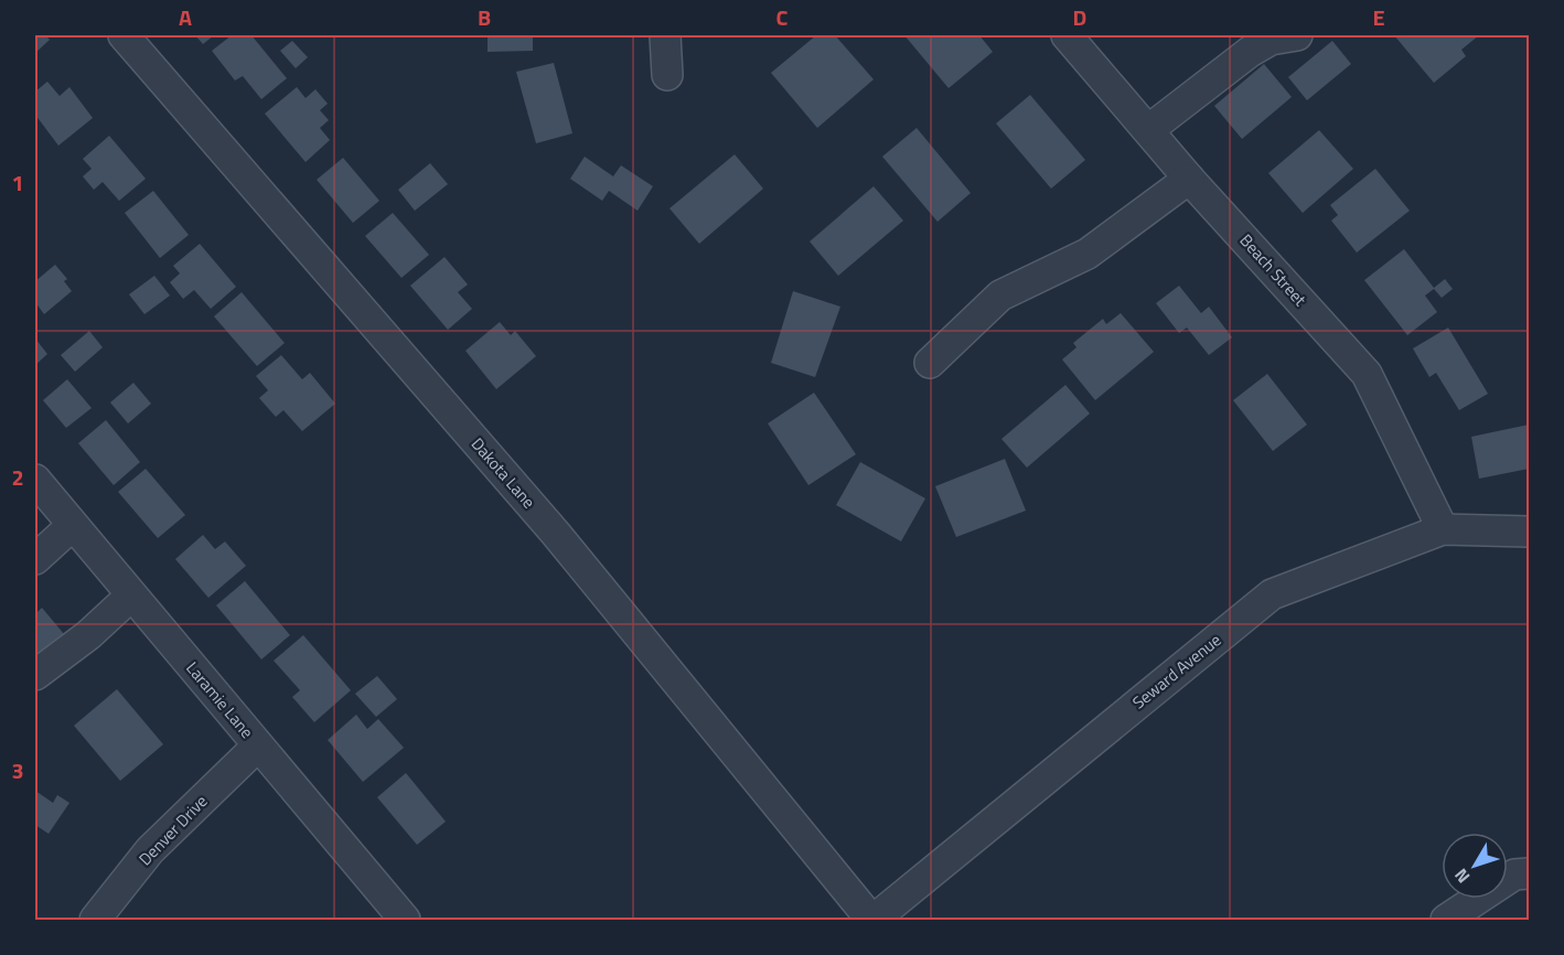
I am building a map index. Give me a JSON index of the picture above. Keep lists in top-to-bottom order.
{
  "streets": {
    "street": [
      "Beach Street",
      "Dakota Lane",
      "Seward Avenue",
      "Laramie Lane",
      "Denver Drive"
    ]
  },
  "crossings": [
    ["Beach Street", "Seward Avenue"],
    ["Dakota Lane", "Seward Avenue"],
    ["Laramie Lane", "Denver Drive"]
  ],
  "north": "bottom left",
  "grid": {
    "columns": [
      "A",
      "B",
      "C",
      "D",
      "E"
    ],
    "rows": ["1", "2", "3"]
  }
}
